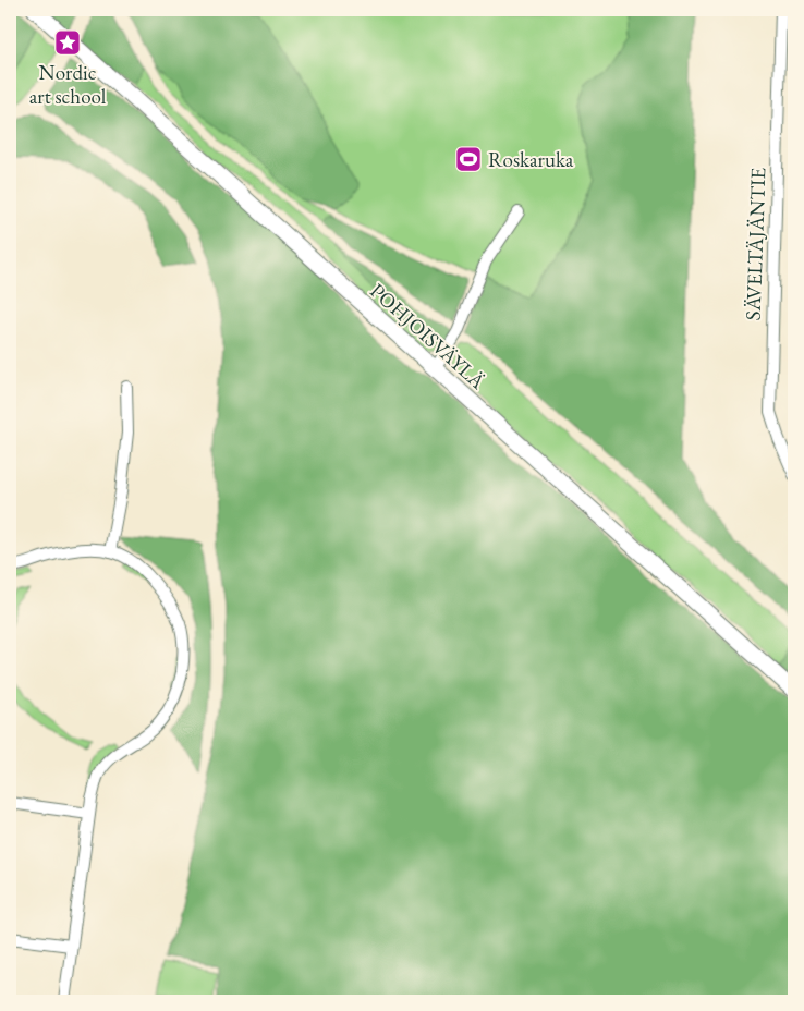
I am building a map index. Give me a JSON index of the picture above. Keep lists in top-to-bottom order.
{
  "streets": {
    "main road": ["POHJOISVÄYLÄ"],
    "street": ["SÄVELTÄJÄNTIE"]
  },
  "places": {
    "place": ["Nordic art school"],
    "sports": ["Roskaruka"]
  }
}
